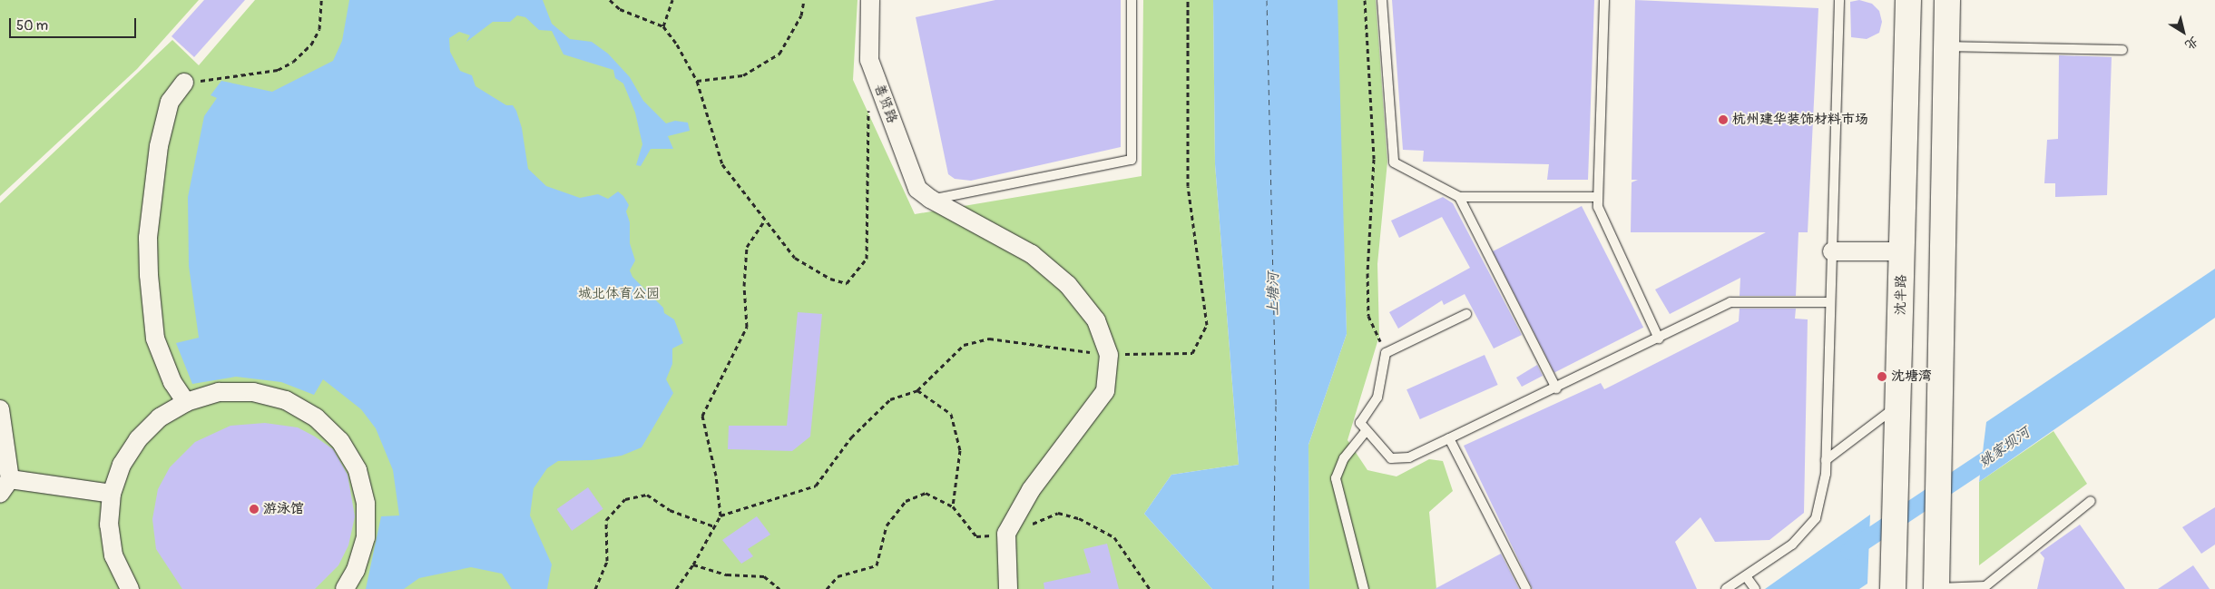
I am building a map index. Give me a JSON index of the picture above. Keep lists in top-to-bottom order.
{
  "streets": {
    "main road": ["沈半路"],
    "street": ["善贤路"]
  },
  "water": ["上塘河", "姚家坝河"],
  "parks": ["城北体育公园"],
  "places": ["杭州建华装饰材料市场", "沈塘湾", "游泳馆"],
  "scale_bar": "50 m",
  "north": "bottom right"
}
